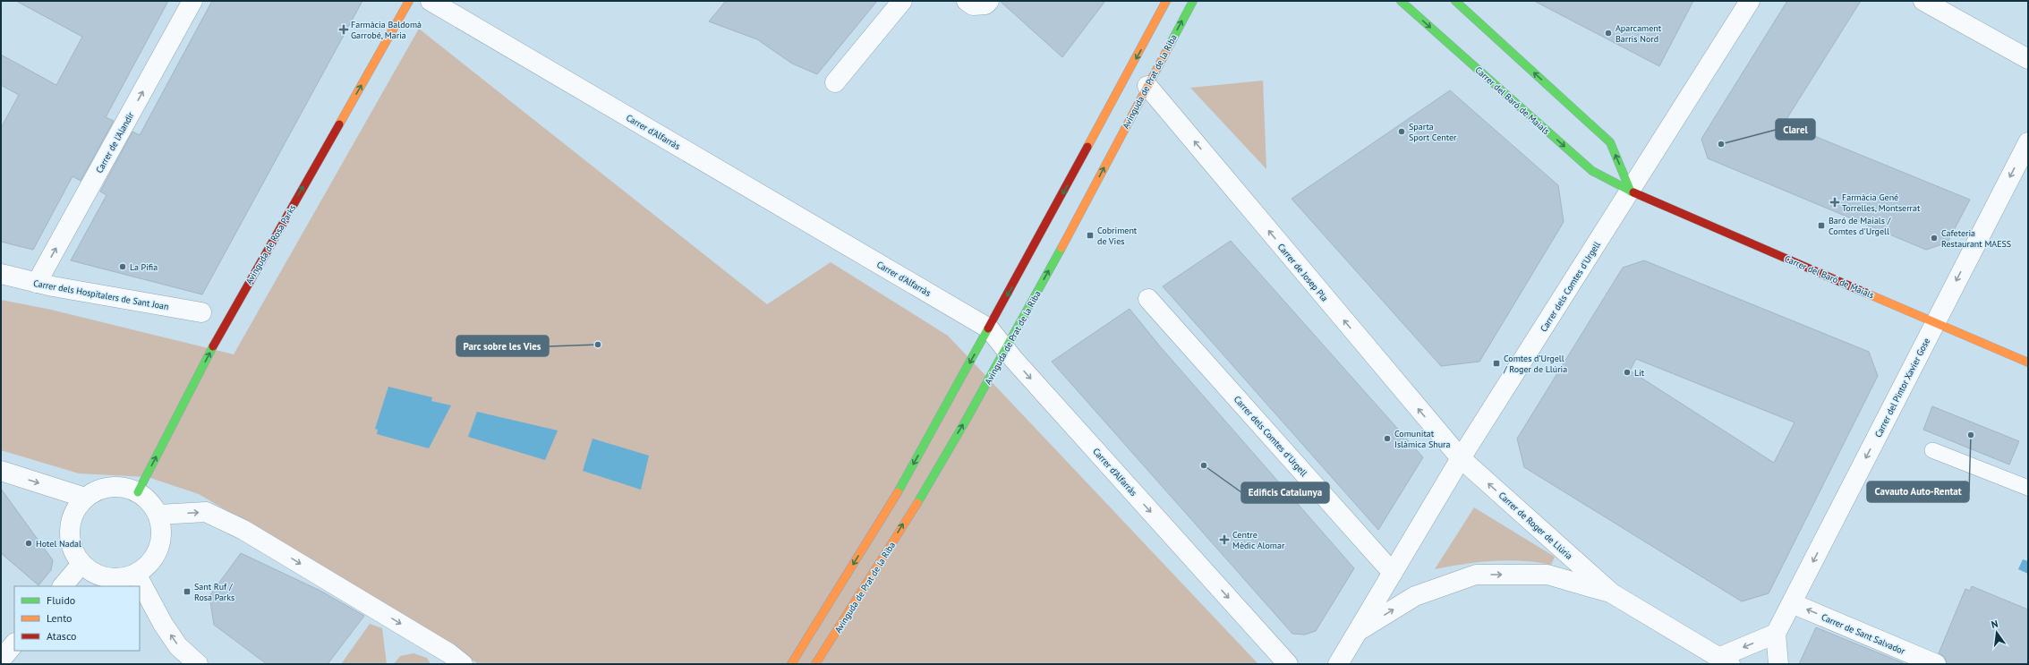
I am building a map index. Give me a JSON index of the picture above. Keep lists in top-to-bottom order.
{
  "streets": {
    "main road": ["Avinguda de Prat de la Riba", "Carrer del Baró de Maials", "Avinguda de Rosa Parks"],
    "street": [
      "Carrer d'Alfarràs",
      "Carrer de l'Alandir",
      "Carrer de Josep Pla",
      "Carrer dels Comtes d'Urgell",
      "Carrer dels Hospitalers de Sant Joan",
      "Carrer del Pintor Xavier Gose",
      "Carrer de Roger de Llúria",
      "Carrer de Sant Salvador"
    ]
  },
  "crossings": [
    ["Avinguda de Prat de la Riba", "Carrer d'Alfarràs"],
    ["Avinguda de Prat de la Riba", "Carrer de Josep Pla"],
    ["Carrer del Baró de Maials", "Carrer dels Comtes d'Urgell"],
    ["Carrer del Baró de Maials", "Carrer del Pintor Xavier Gose"],
    ["Carrer de l'Alandir", "Carrer dels Hospitalers de Sant Joan"],
    ["Carrer de Josep Pla", "Carrer dels Comtes d'Urgell"],
    ["Carrer de Josep Pla", "Carrer de Roger de Llúria"],
    ["Carrer dels Comtes d'Urgell", "Carrer de Roger de Llúria"],
    ["Carrer del Pintor Xavier Gose", "Carrer de Sant Salvador"]
  ],
  "one_way": [
    "Carrer d'Alfarràs",
    "Carrer de l'Alandir",
    "Avinguda de Rosa Parks",
    "Carrer de Josep Pla",
    "Carrer del Pintor Xavier Gose",
    "Carrer de Sant Salvador"
  ],
  "places": {
    "health": ["Farmàcia Baldomà Garrobé, Maria", "Farmàcia Gené Torrelles, Montserrat", "Centre Mèdic Alomar"],
    "other": [
      "Aparcament Barris Nord",
      "Sparta Sport Center",
      "Clarel",
      "Cafeteria Restaurant MAESS",
      "La Pifia",
      "Parc sobre les Vies",
      "Lit",
      "Cavauto Auto-Rentat",
      "Comunitat Islàmica Shura",
      "Edificis Catalunya",
      "Hotel Nadal"
    ],
    "transit": [
      "Baró de Maials / Comtes d'Urgell",
      "Cobriment de Vies",
      "Comtes d’Urgell / Roger de Llúria",
      "Sant Ruf / Rosa Parks"
    ]
  },
  "legend": ["Fluido", "Lento", "Atasco"],
  "north": "top"
}
